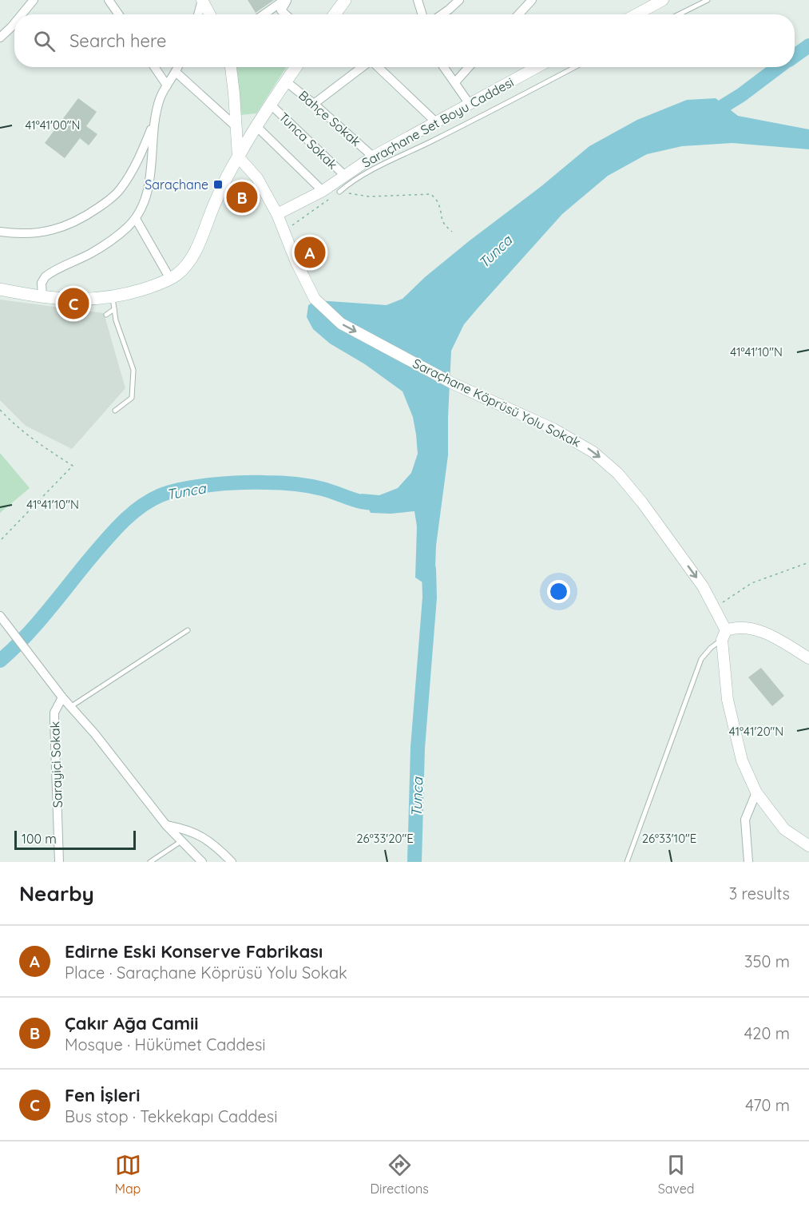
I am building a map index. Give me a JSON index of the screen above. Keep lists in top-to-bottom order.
{
  "streets": {
    "street": [
      "Bahçe Sokak",
      "Saraçhane Set Boyu Caddesi",
      "Tunca Sokak",
      "Saraçhane Köprüsü Yolu Sokak",
      "Sarayiçi Sokak"
    ]
  },
  "crossings": [
    ["Bahçe Sokak", "Saraçhane Set Boyu Caddesi"],
    ["Saraçhane Set Boyu Caddesi", "Tunca Sokak"],
    ["Saraçhane Set Boyu Caddesi", "Saraçhane Köprüsü Yolu Sokak"]
  ],
  "one_way": ["Saraçhane Köprüsü Yolu Sokak"],
  "water": ["Tunca"],
  "places": {
    "transit": ["Saraçhane"]
  },
  "scale_bar": "100 m",
  "page": {
    "search": "Search here",
    "pins": ["B", "A", "C"],
    "scale": "100 m",
    "heading": ["Nearby", "3 results"],
    "list": [
      {
        "mark": "A",
        "name": "Edirne Eski Konserve Fabrikası",
        "note": "Place · Saraçhane Köprüsü Yolu Sokak",
        "value": "350 m"
      },
      {
        "mark": "B",
        "name": "Çakır Ağa Camii",
        "note": "Mosque · Hükümet Caddesi",
        "value": "420 m"
      },
      {
        "mark": "C",
        "name": "Fen İşleri",
        "note": "Bus stop · Tekkekapı Caddesi",
        "value": "470 m"
      }
    ],
    "nav": ["Map", "Directions", "Saved"]
  },
  "coordinates": [
    "41°41'00\"N",
    "41°41'10\"N",
    "41°41'20\"N",
    "26°33'20\"E",
    "26°33'10\"E"
  ]
}
